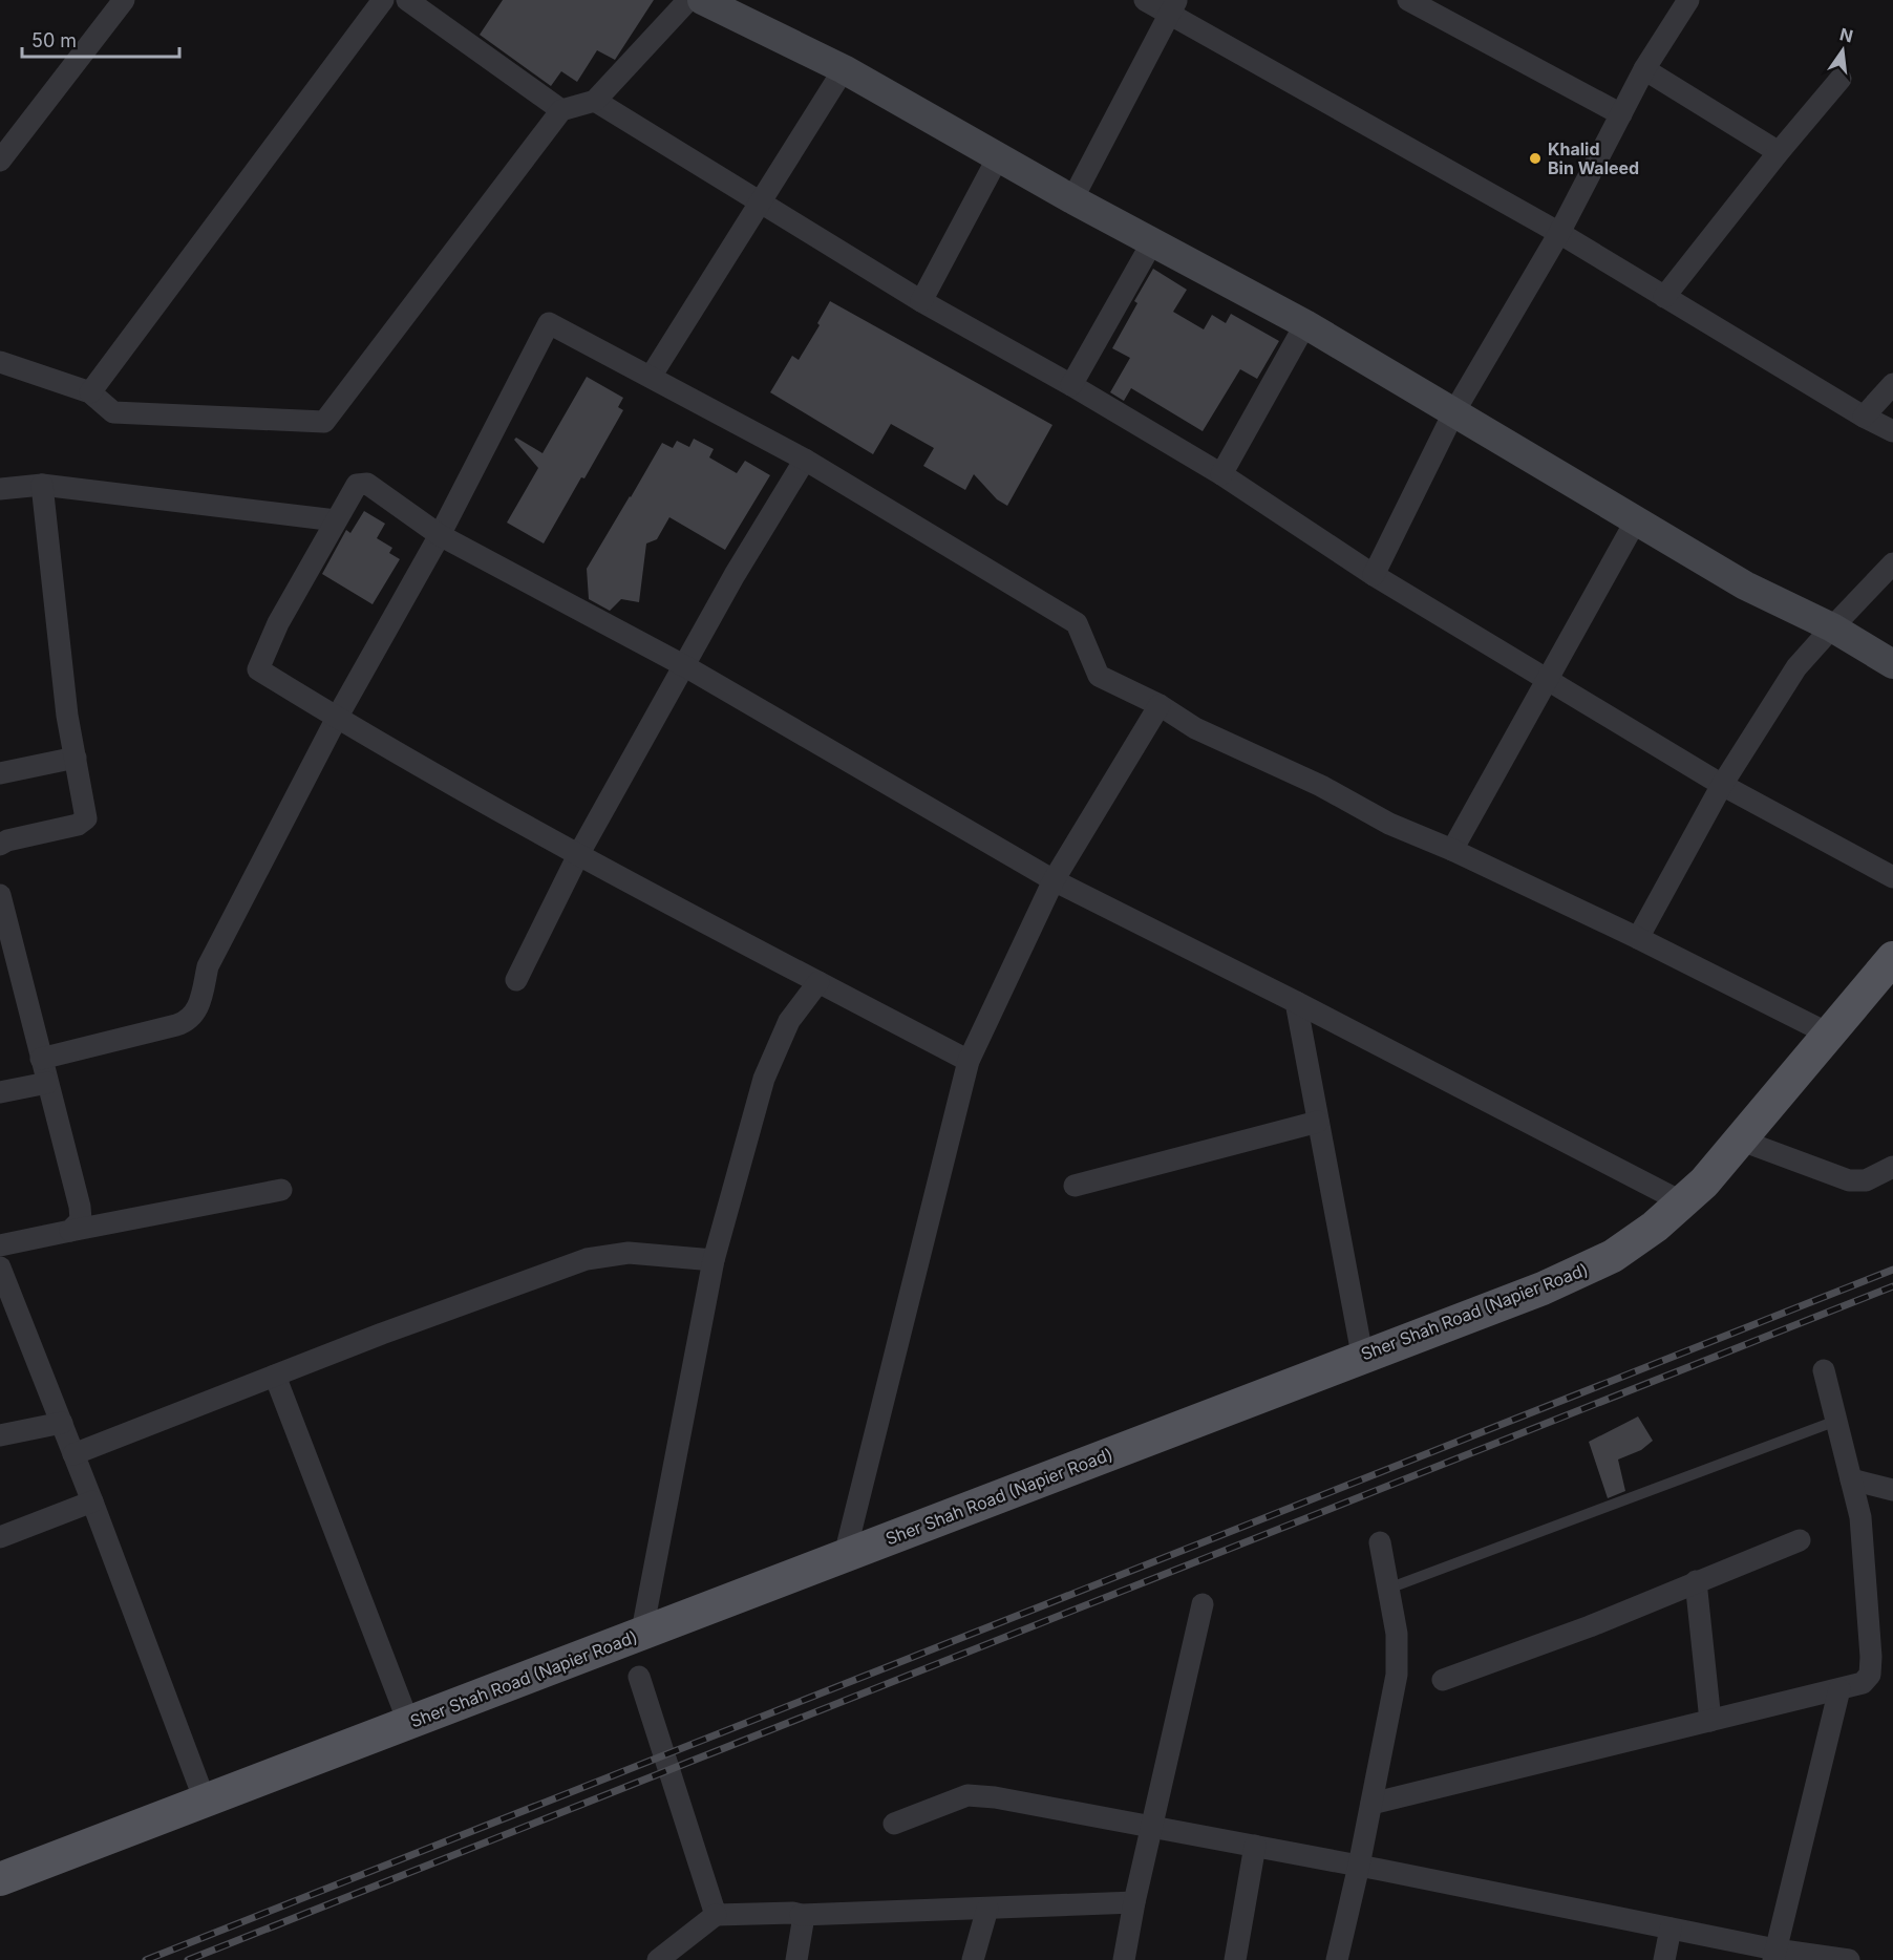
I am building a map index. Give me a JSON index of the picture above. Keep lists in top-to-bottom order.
{
  "streets": {
    "main road": ["Sher Shah Road (Napier Road)"]
  },
  "places": ["Khalid Bin Waleed"],
  "scale_bar": "50 m",
  "north": "top"
}
